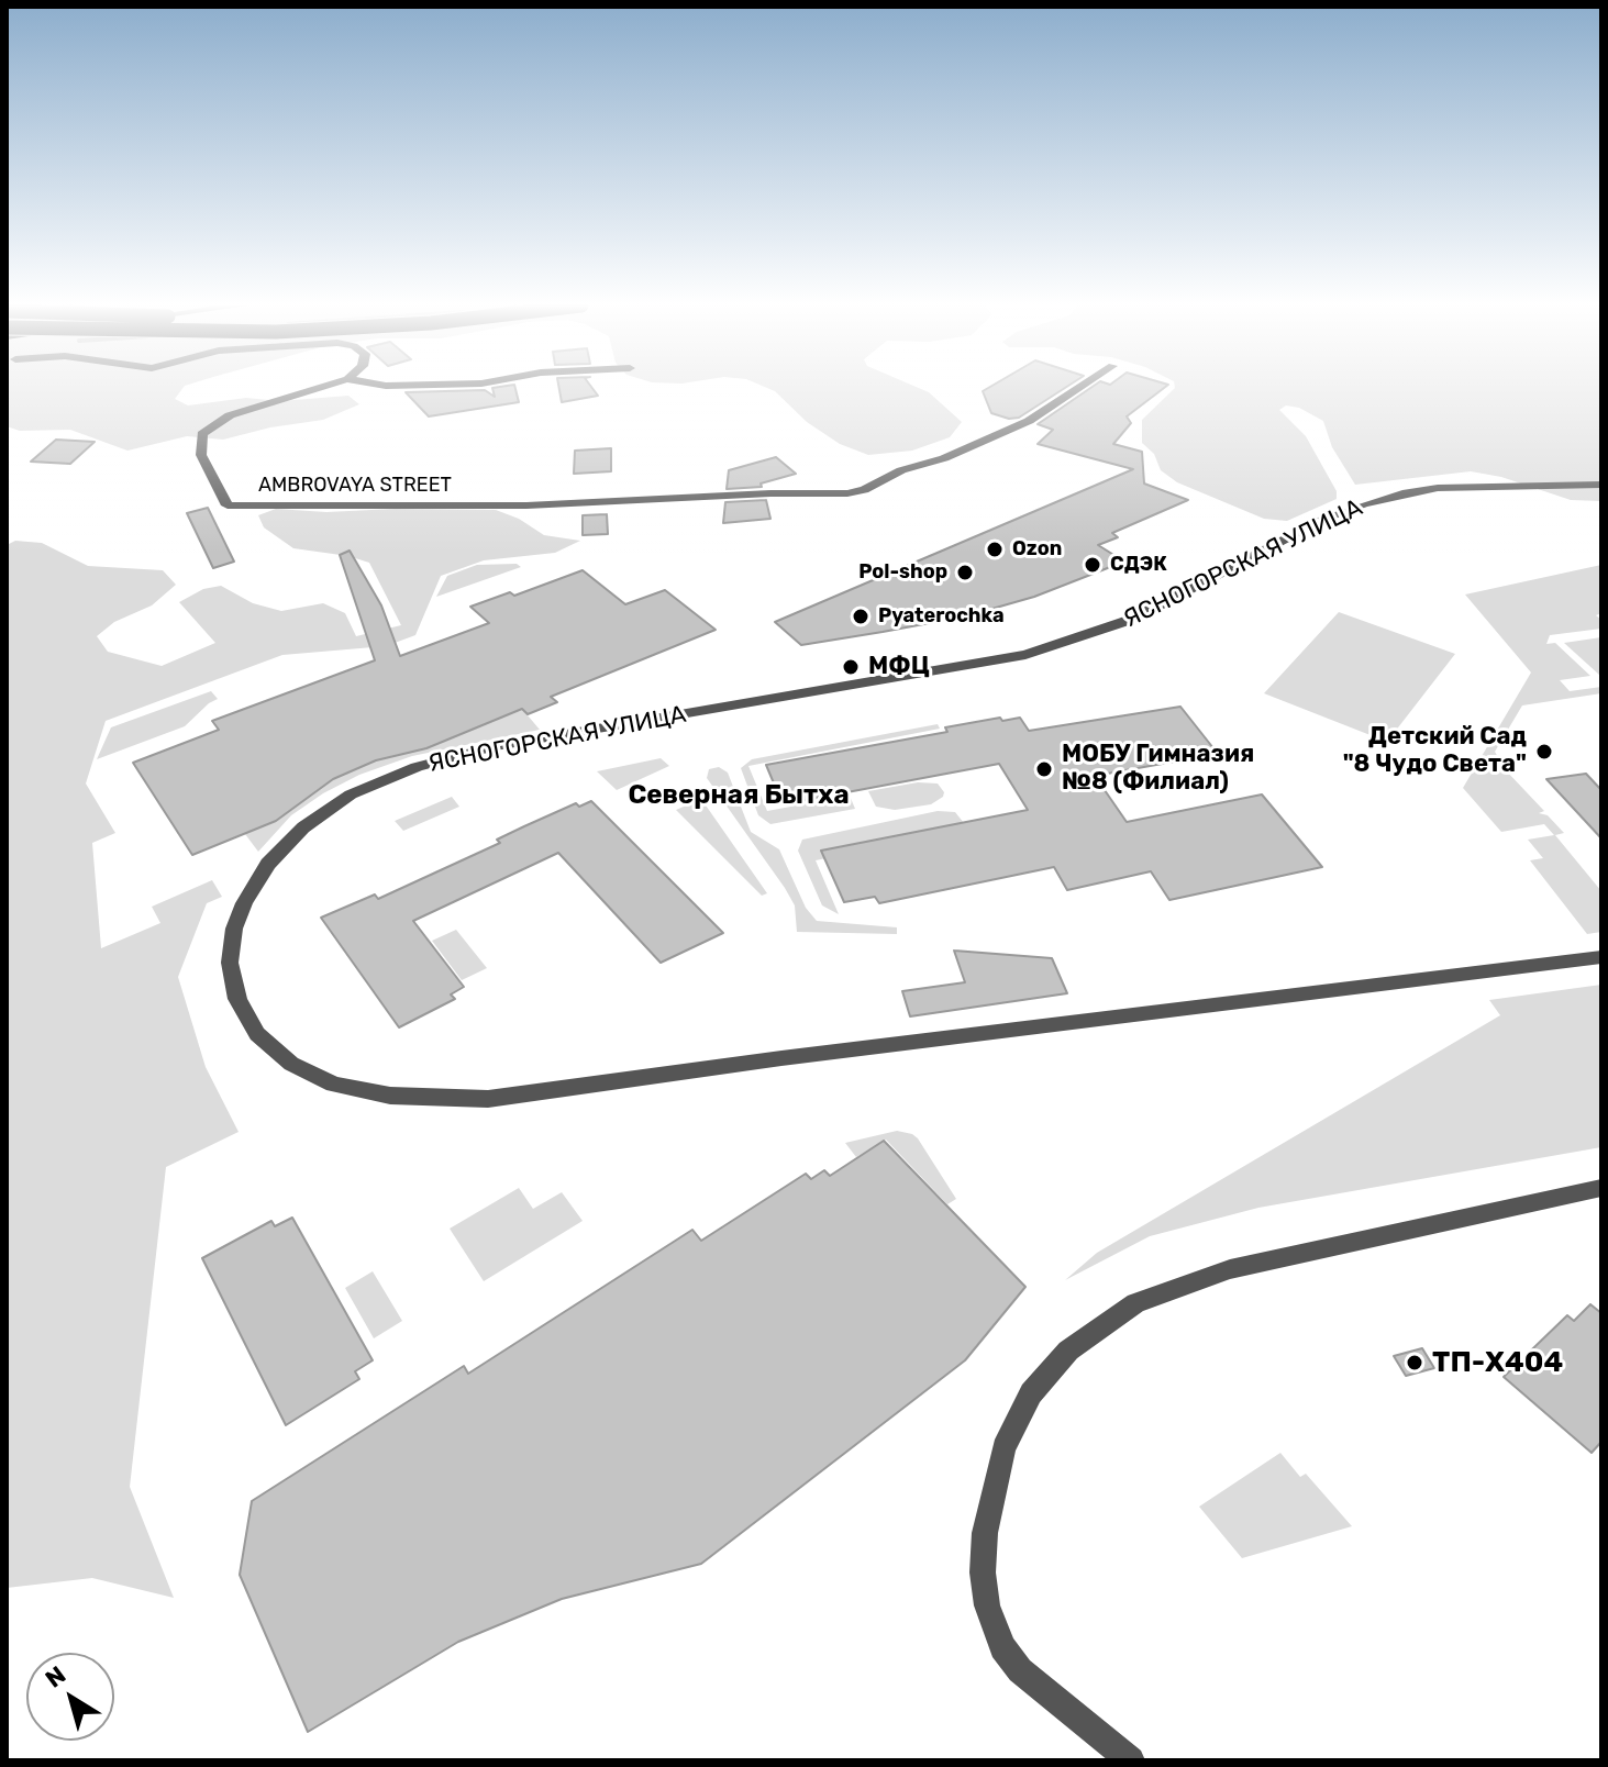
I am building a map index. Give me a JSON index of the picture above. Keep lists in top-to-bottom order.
{
  "streets": {
    "street": ["AMBROVAYA STREET", "ЯСНОГОРСКАЯ УЛИЦА"]
  },
  "districts": ["Северная Бытха"],
  "places": [
    "Ozon",
    "СДЭК",
    "Pol-shop",
    "Pyaterochka",
    "МФЦ",
    "Детский Сад \"8 Чудо Света\"",
    "МОБУ Гимназия №8 (Филиал)",
    "ТП-Х404"
  ],
  "north": "top left"
}
